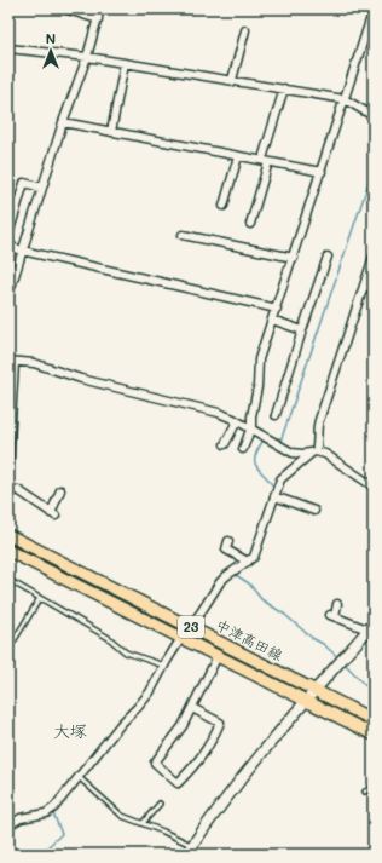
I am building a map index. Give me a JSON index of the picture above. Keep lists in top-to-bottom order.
{
  "streets": {
    "main road": ["23", "中津高田線"]
  },
  "districts": ["大塚"],
  "north": "top"
}
